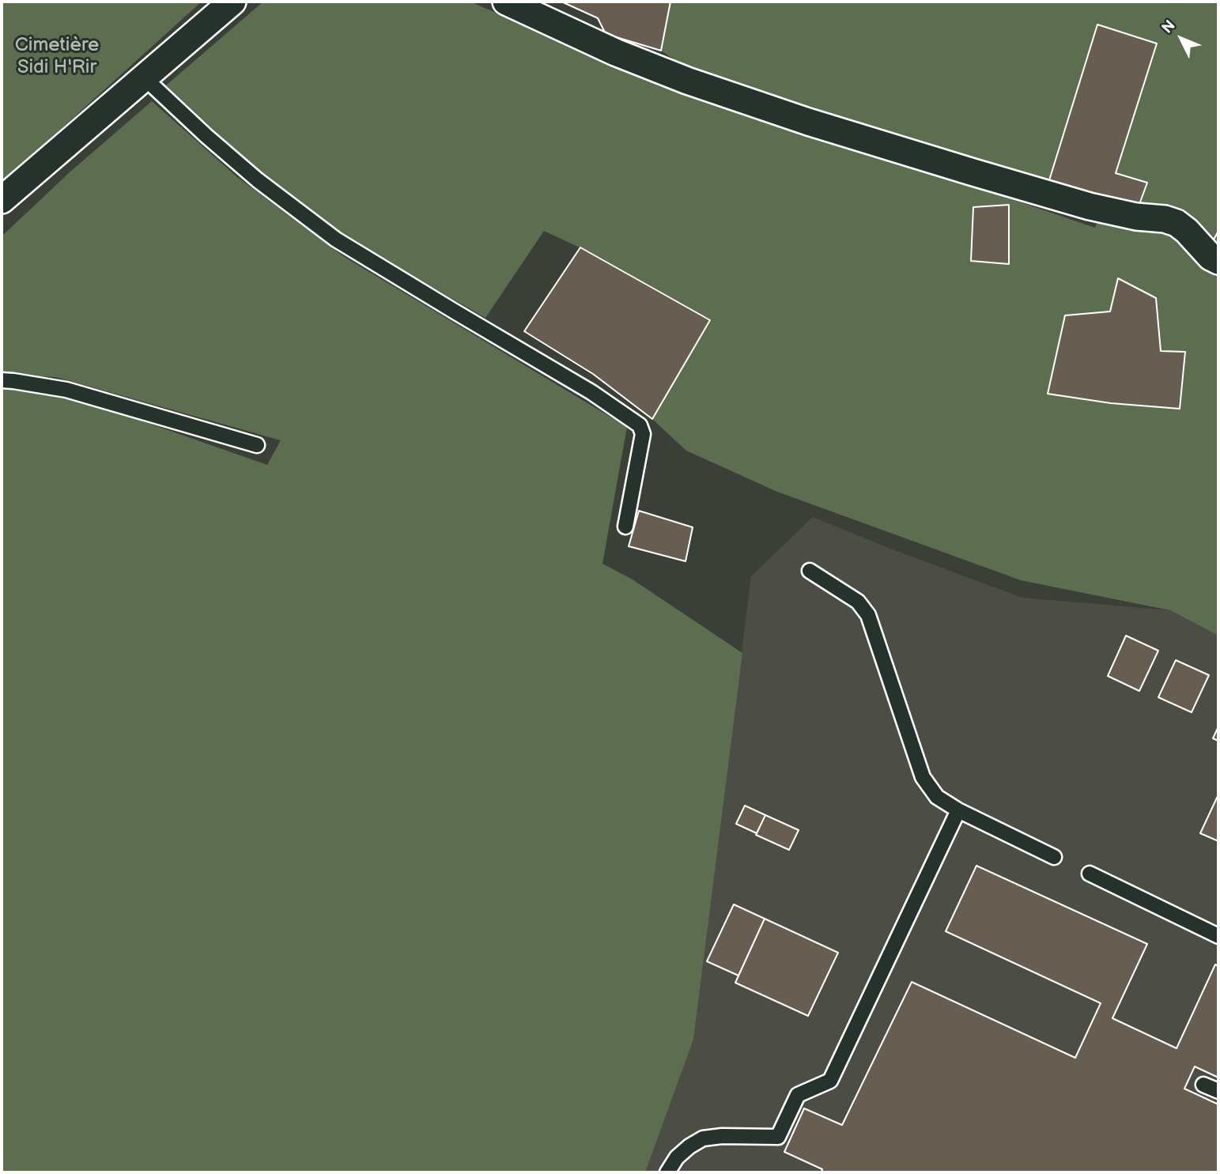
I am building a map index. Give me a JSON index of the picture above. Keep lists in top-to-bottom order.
{
  "parks": ["Cimetière Sidi H'Rir"],
  "north": "top left"
}
